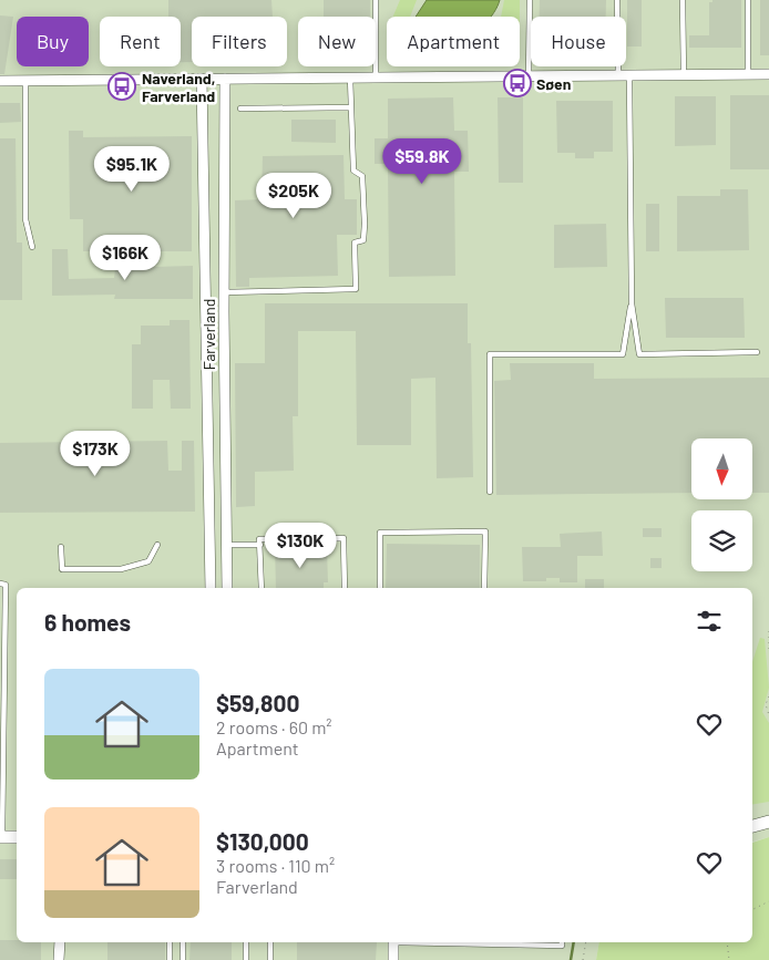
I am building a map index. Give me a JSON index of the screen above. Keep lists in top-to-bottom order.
{
  "streets": {
    "street": ["Farverland"]
  },
  "places": {
    "bus stop": ["Søen", "Naverland, Farverland"]
  },
  "north": "bottom",
  "page": {
    "chip": [
      "Buy",
      "Rent",
      "Filters",
      "New",
      "Apartment",
      "House"
    ],
    "price": [
      "$59.8K",
      "$95.1K",
      "$205K",
      "$166K",
      "$173K",
      "$130K"
    ],
    "heading": "6 homes",
    "list": [
      {
        "name": "$59,800",
        "note": "2 rooms · 60 m² · Apartment"
      },
      {
        "name": "$130,000",
        "note": "3 rooms · 110 m² · Farverland"
      }
    ]
  }
}
